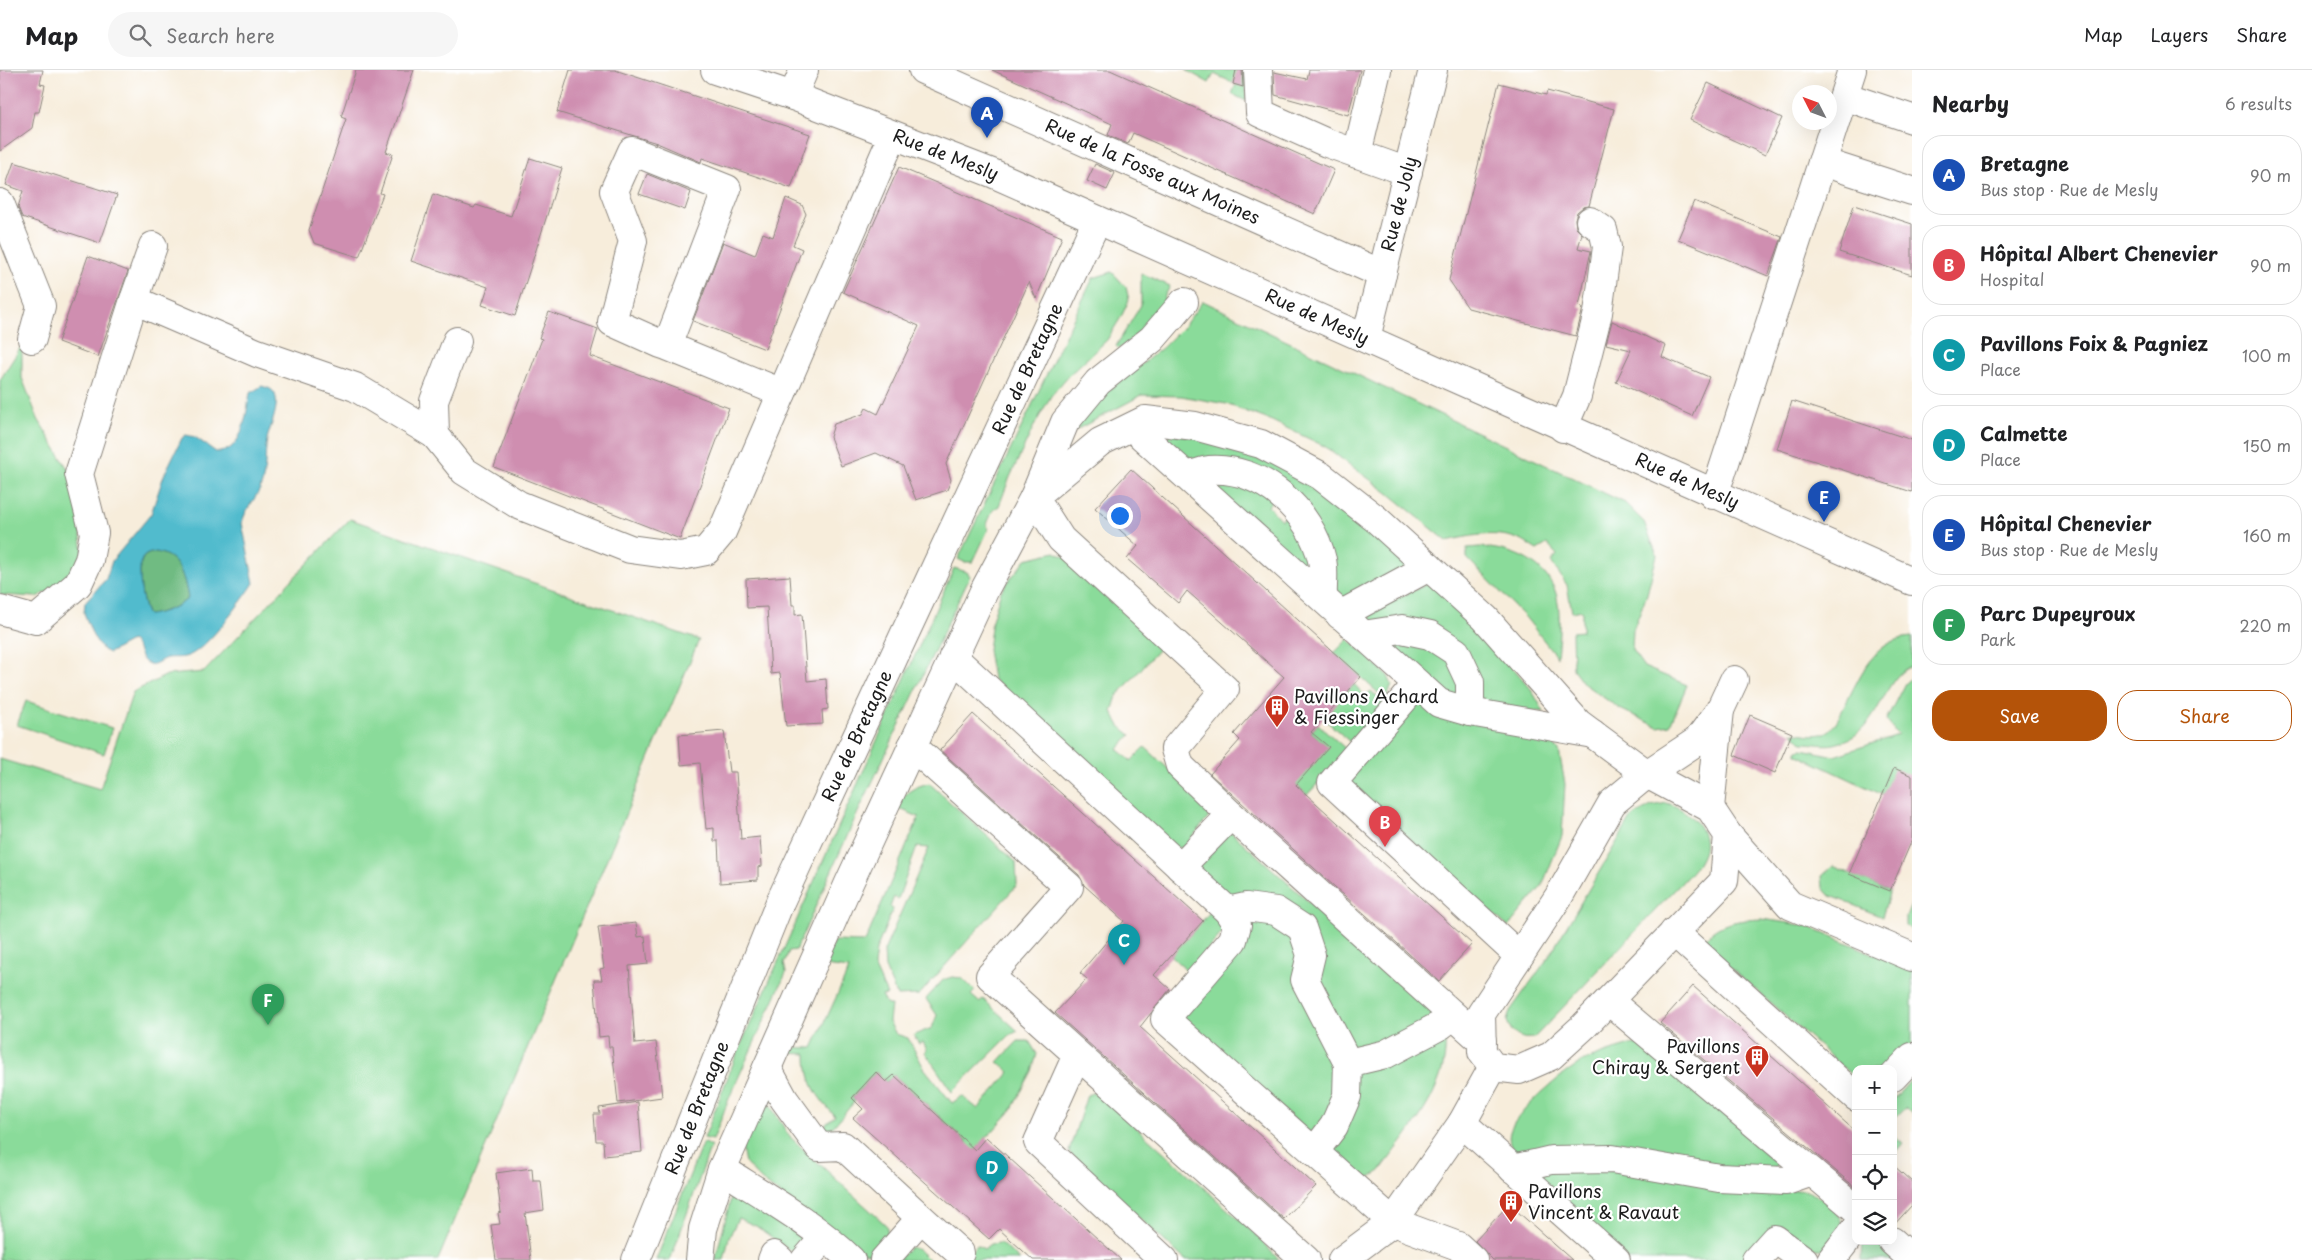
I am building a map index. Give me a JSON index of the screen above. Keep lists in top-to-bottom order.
{
  "streets": {
    "street": [
      "Rue de Mesly",
      "Rue de la Fosse aux Moines",
      "Rue de Joly",
      "Rue de Bretagne"
    ]
  },
  "crossings": [
    ["Rue de Mesly", "Rue de Joly"],
    ["Rue de Mesly", "Rue de Bretagne"],
    ["Rue de la Fosse aux Moines", "Rue de Joly"]
  ],
  "places": {
    "building": ["Pavillons Achard & Fiessinger", "Pavillons Chiray & Sergent", "Pavillons Vincent & Ravaut"]
  },
  "north": "top left",
  "page": {
    "header": "Map",
    "search": "Search here",
    "nav": ["Map", "Layers", "Share"],
    "heading": ["Nearby", "6 results"],
    "pins": [
      "A",
      "E",
      "B",
      "C",
      "F",
      "D"
    ],
    "list": [
      {
        "mark": "A",
        "name": "Bretagne",
        "note": "Bus stop · Rue de Mesly",
        "value": "90 m"
      },
      {
        "mark": "B",
        "name": "Hôpital Albert Chenevier",
        "note": "Hospital",
        "value": "90 m"
      },
      {
        "mark": "C",
        "name": "Pavillons Foix & Pagniez",
        "note": "Place",
        "value": "100 m"
      },
      {
        "mark": "D",
        "name": "Calmette",
        "note": "Place",
        "value": "150 m"
      },
      {
        "mark": "E",
        "name": "Hôpital Chenevier",
        "note": "Bus stop · Rue de Mesly",
        "value": "160 m"
      },
      {
        "mark": "F",
        "name": "Parc Dupeyroux",
        "note": "Park",
        "value": "220 m"
      }
    ],
    "buttons": ["Save", "Share"],
    "map_buttons": ["+", "−"]
  }
}
